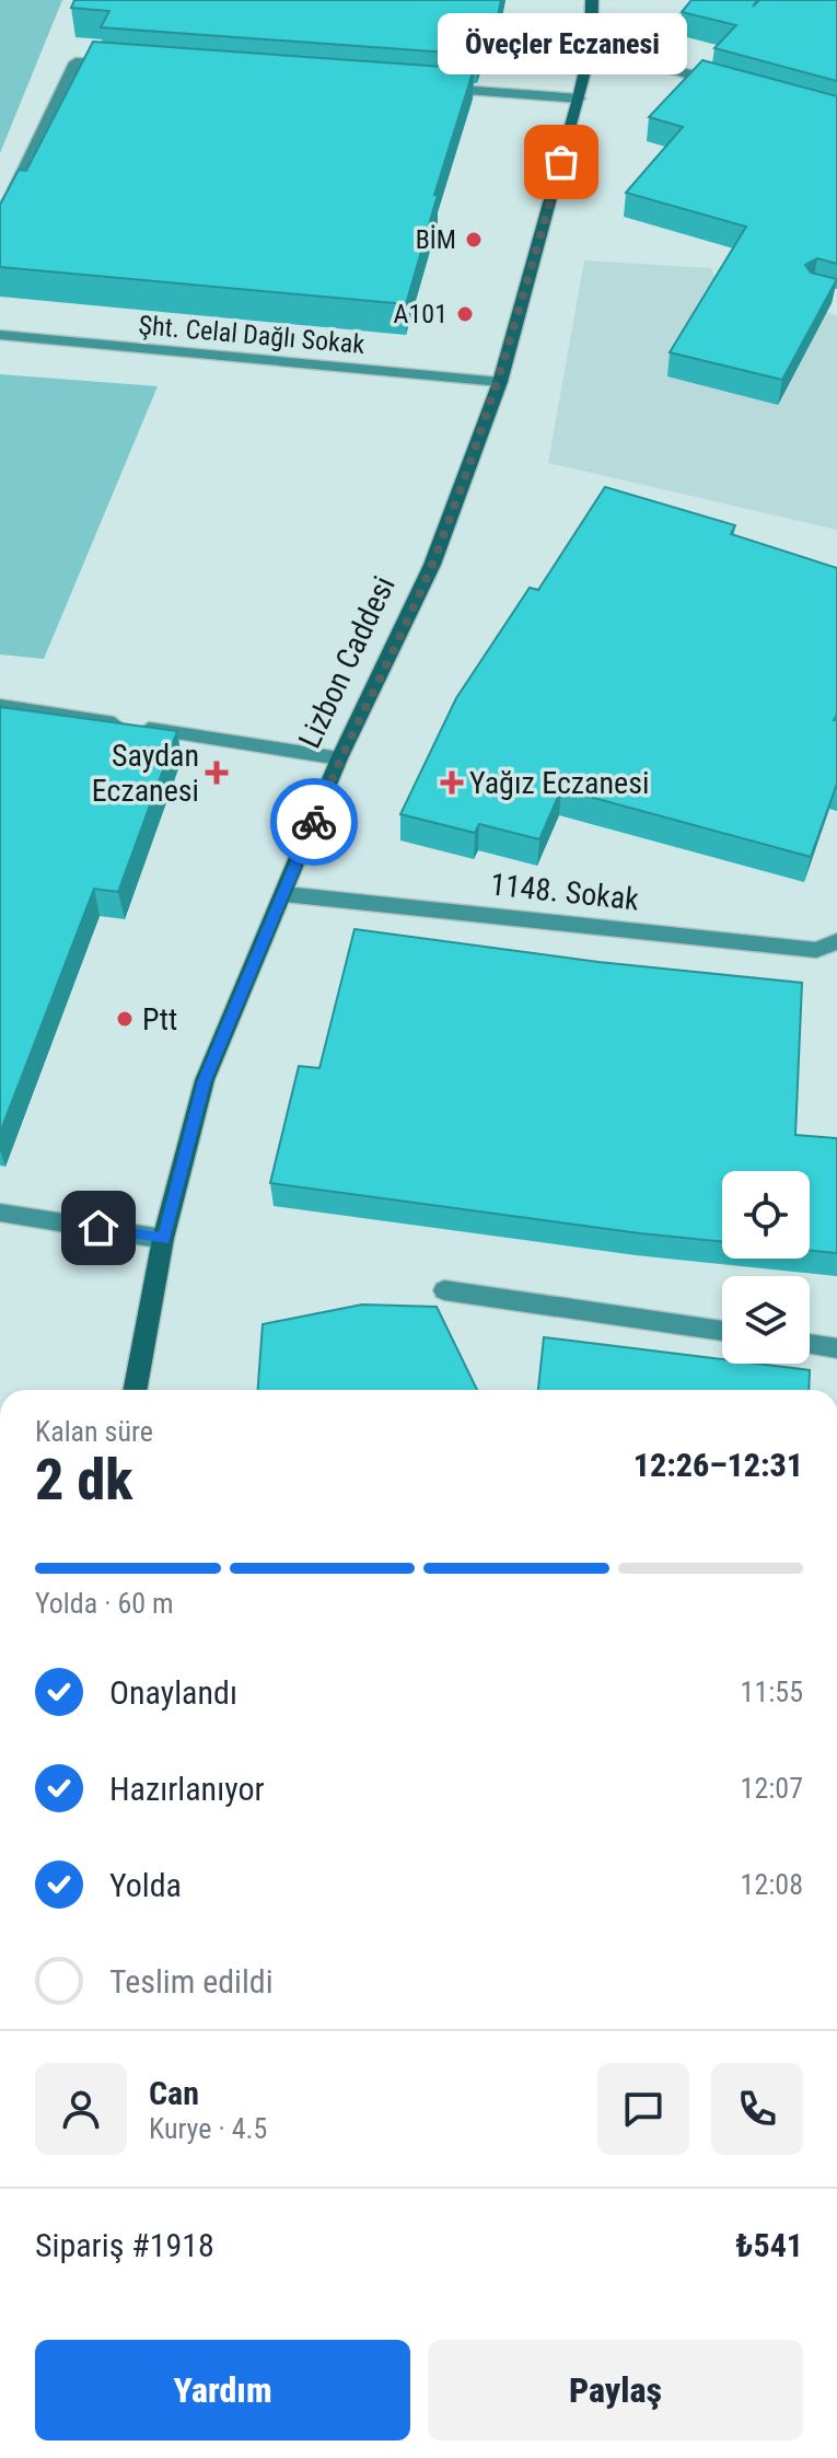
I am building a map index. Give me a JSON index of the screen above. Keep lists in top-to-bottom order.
{
  "streets": {
    "main road": ["Lizbon Caddesi"],
    "street": ["Şht. Celal Dağlı Sokak", "1148. Sokak"]
  },
  "crossings": [
    ["Şht. Celal Dağlı Sokak", "Lizbon Caddesi"],
    ["Lizbon Caddesi", "1148. Sokak"]
  ],
  "places": {
    "other": [
      "Öveçler Eczanesi",
      "BİM",
      "A101",
      "Ptt"
    ],
    "health": ["Saydan Eczanesi", "Yağız Eczanesi"]
  },
  "page": {
    "bubble": "Öveçler Eczanesi",
    "heading": ["2 dk", "Kalan süre", "12:26–12:31"],
    "panel": [
      "Can",
      "Kurye · 4.5",
      "Sipariş #1918",
      "₺541"
    ],
    "bar": "Yolda · 60 m",
    "list": [
      ["Onaylandı", "11:55"],
      ["Hazırlanıyor", "12:07"],
      ["Yolda", "12:08"],
      "Teslim edildi"
    ],
    "buttons": ["Yardım", "Paylaş"]
  }
}
